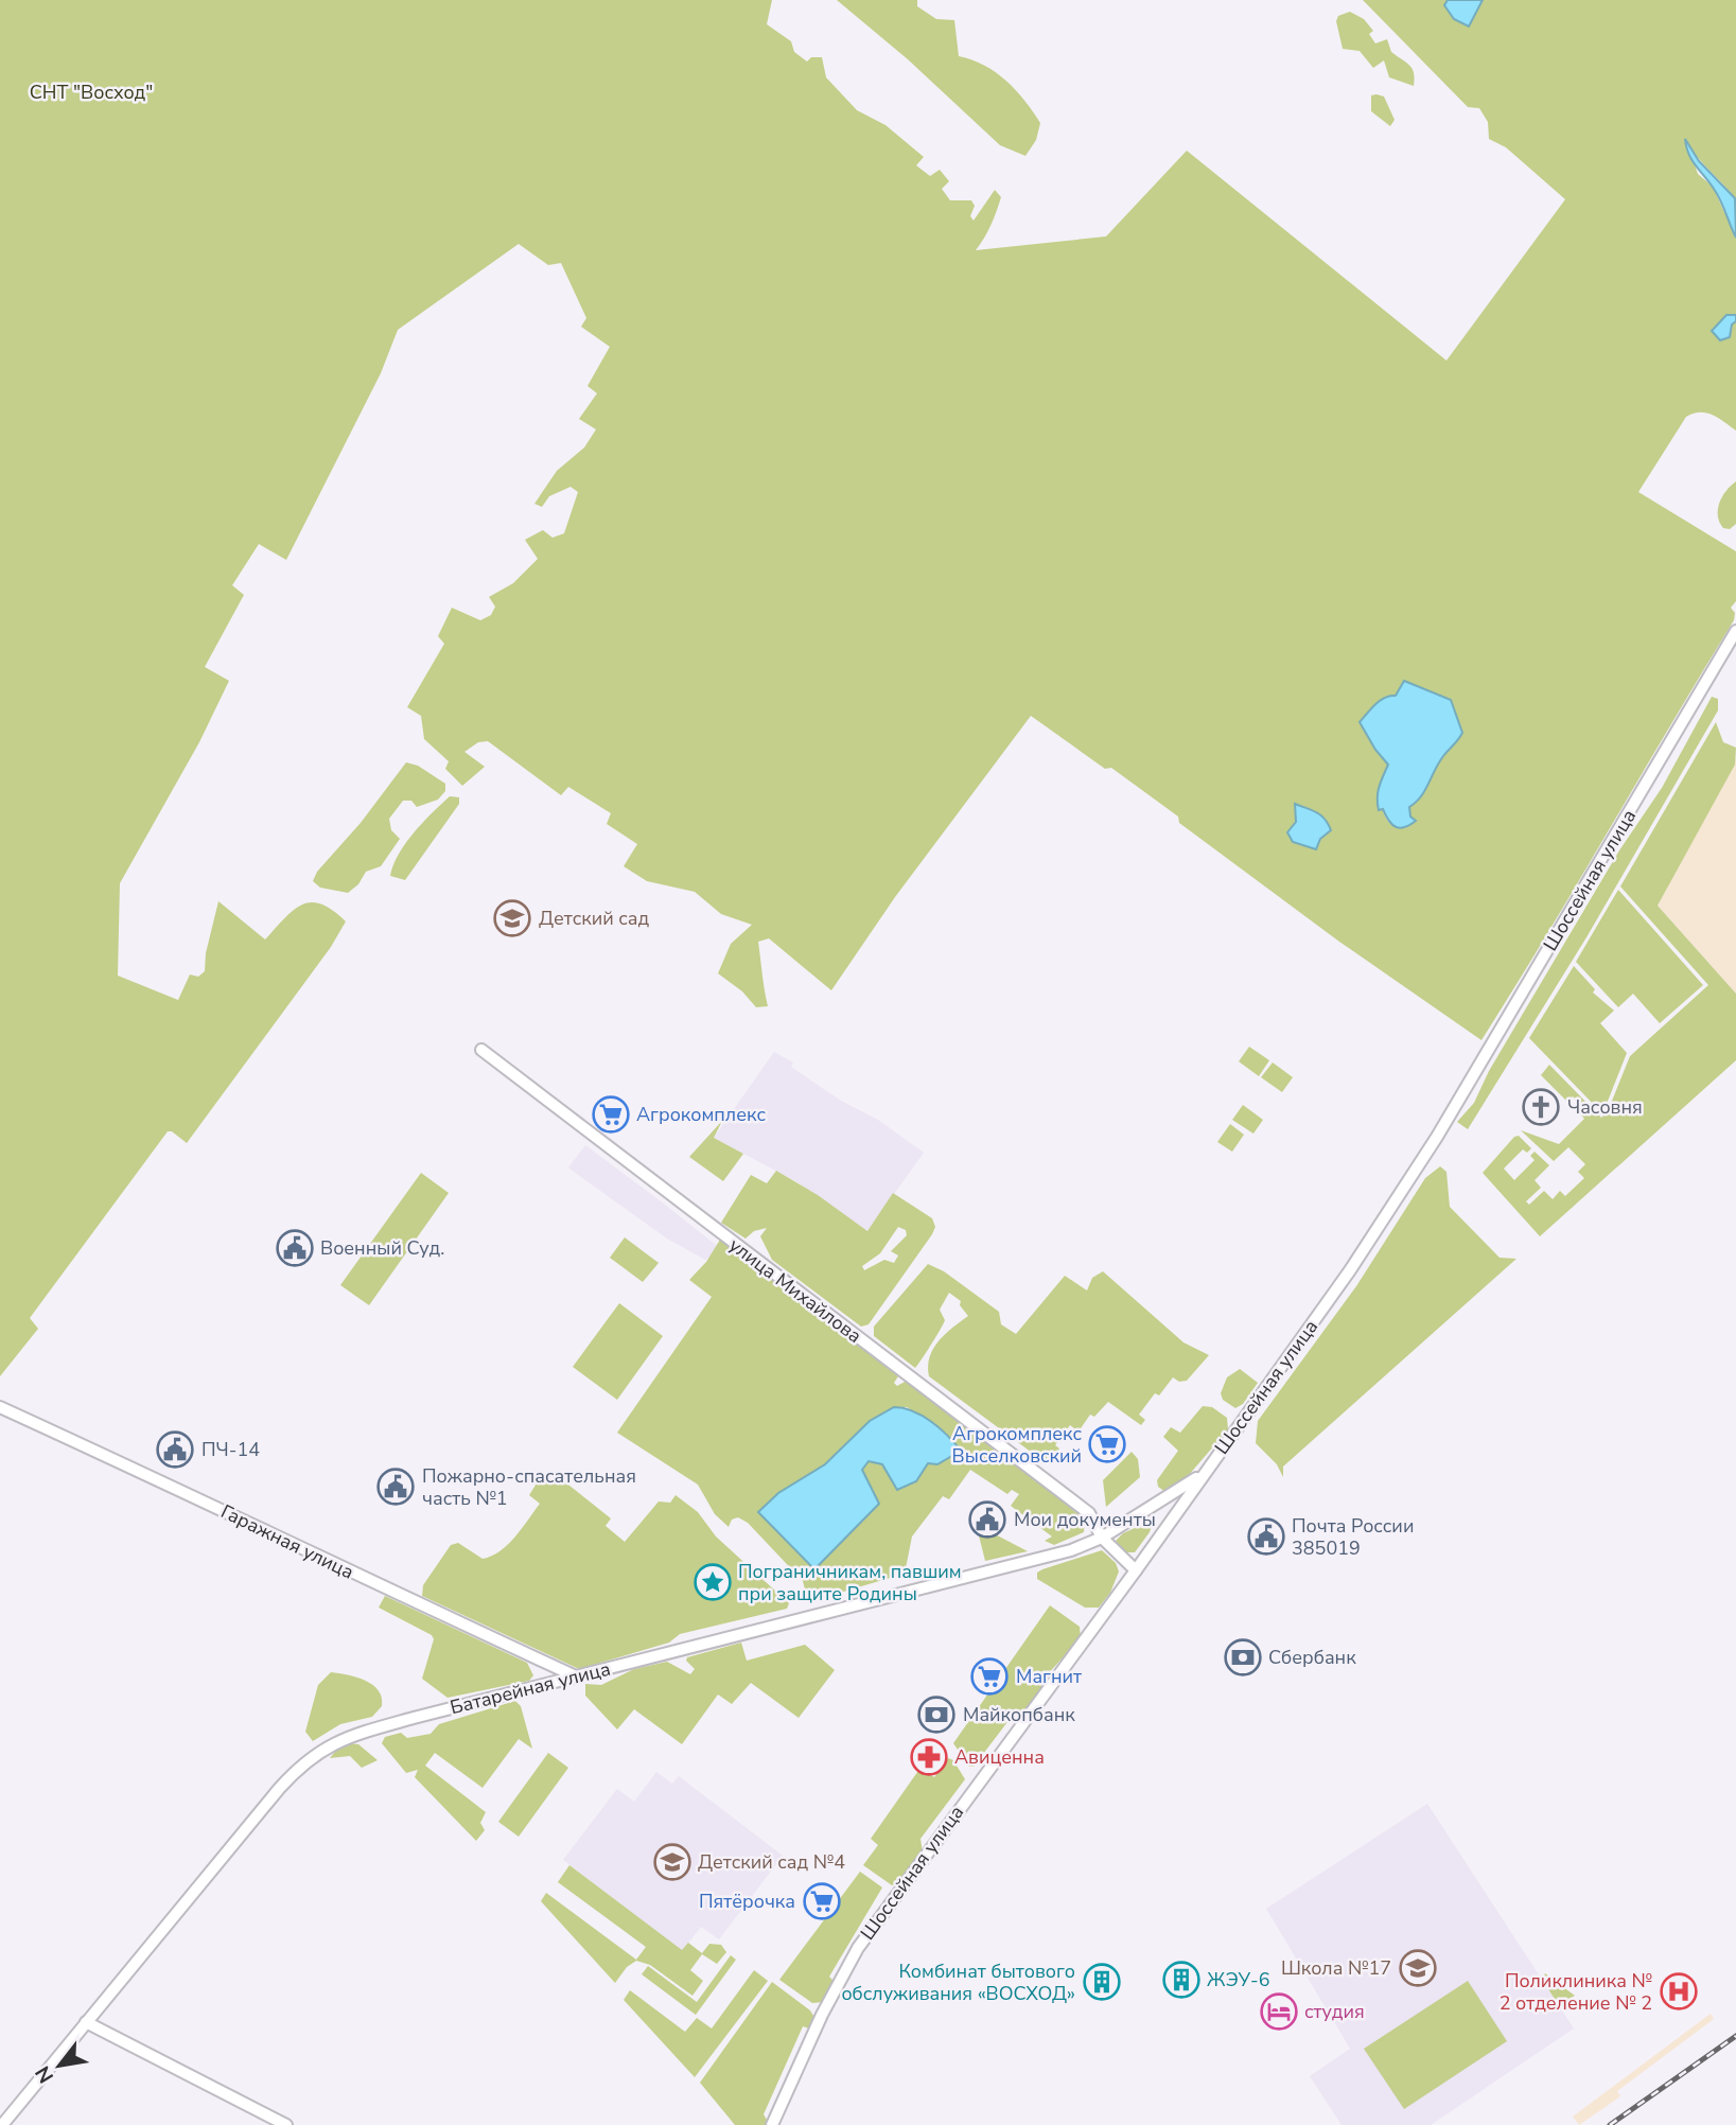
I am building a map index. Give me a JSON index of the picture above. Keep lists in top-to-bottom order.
{
  "streets": {
    "main road": [
      "Шоссейная улица",
      "улица Михайлова",
      "Гаражная улица",
      "Батарейная улица"
    ]
  },
  "crossings": [
    ["Шоссейная улица", "улица Михайлова"],
    ["Шоссейная улица", "Батарейная улица"],
    ["улица Михайлова", "Батарейная улица"],
    ["Гаражная улица", "Батарейная улица"]
  ],
  "parks": ["СНТ \"Восход\""],
  "places": {
    "school or university": ["Детский сад", "Детский сад №4", "Школа №17"],
    "church": ["Часовня"],
    "supermarket": [
      "Агрокомплекс",
      "Агрокомплекс Выселковский",
      "Магнит",
      "Пятёрочка"
    ],
    "public building": [
      "Военный Суд.",
      "ПЧ-14",
      "Пожарно-спасательная часть №1",
      "Мои документы",
      "Почта России 385019"
    ],
    "place": ["Пограничникам, павшим при защите Родины"],
    "bank": ["Сбербанк", "Майкопбанк"],
    "pharmacy": ["Авиценна"],
    "building": ["ЖЭУ-6", "Комбинат бытового обслуживания «ВОСХОД»"],
    "hospital": ["Поликлиника № 2 отделение № 2"],
    "hotel": ["студия"]
  },
  "north": "bottom left"
}
